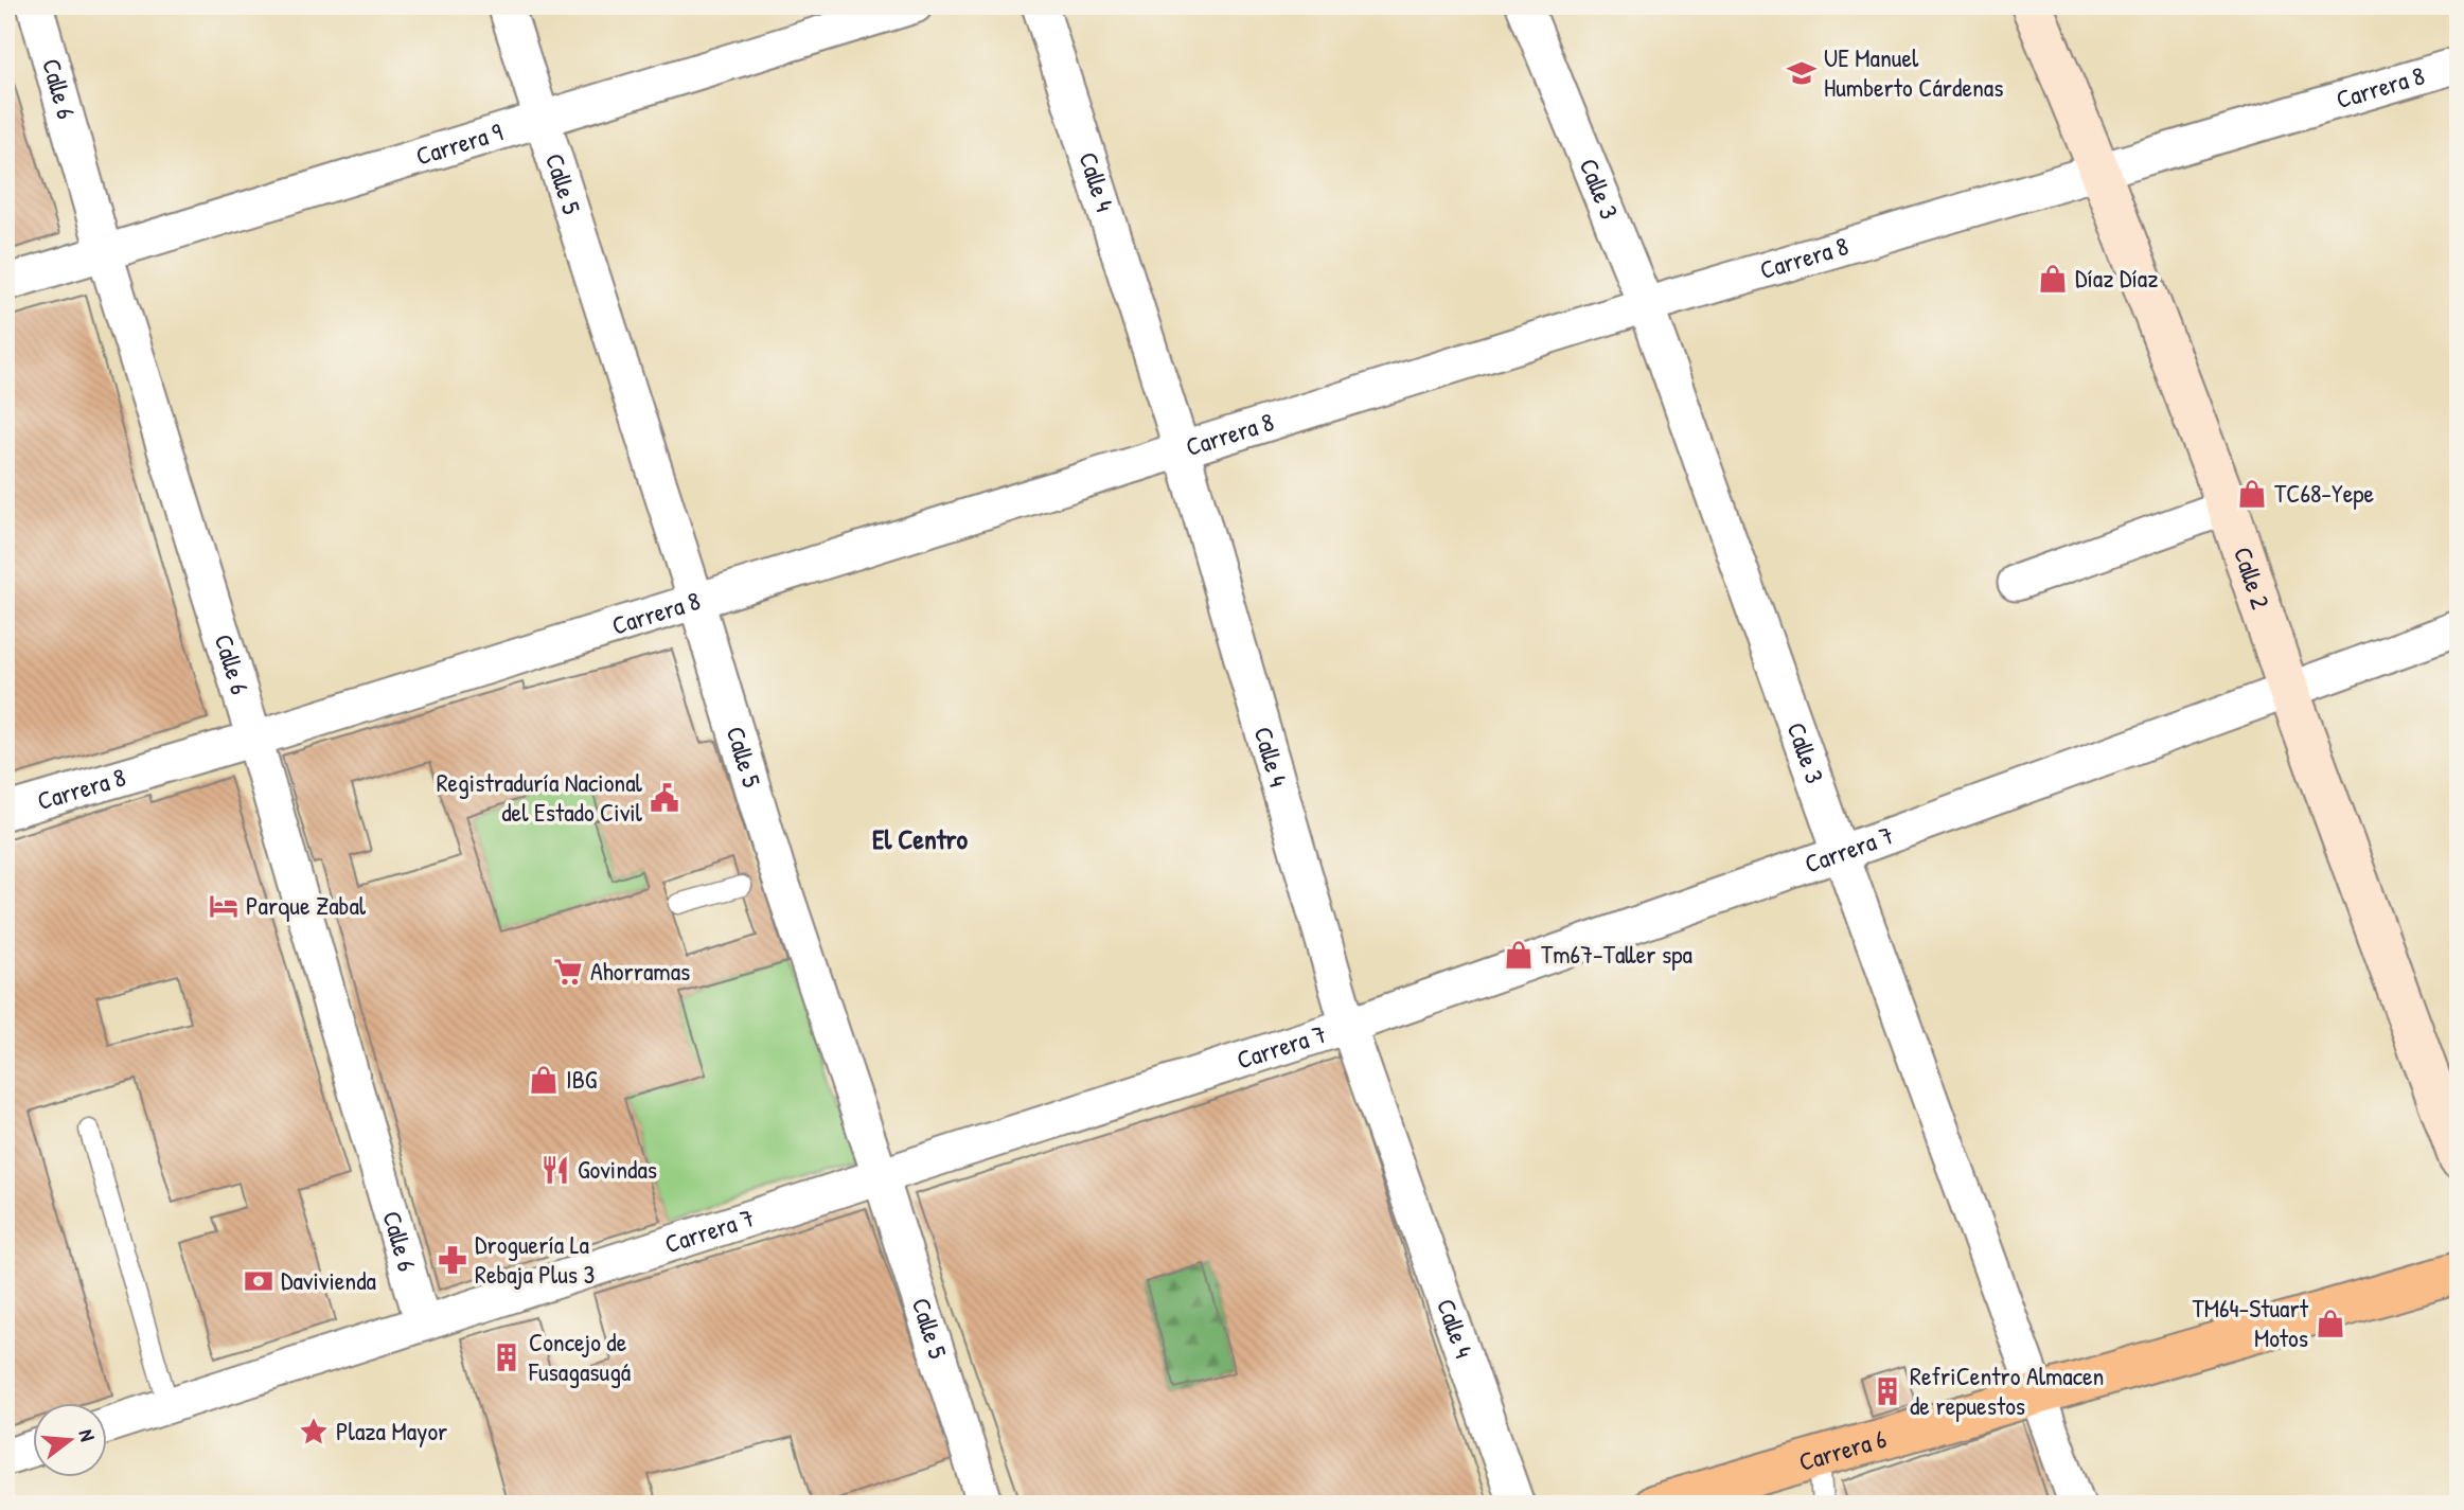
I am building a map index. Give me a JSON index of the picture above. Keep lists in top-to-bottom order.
{
  "streets": {
    "main road": ["Carrera 6"],
    "street": [
      "Calle 6",
      "Carrera 8",
      "Carrera 9",
      "Calle 4",
      "Calle 5",
      "Calle 3",
      "Calle 2",
      "Carrera 7"
    ]
  },
  "crossings": [
    ["Calle 6", "Carrera 8"],
    ["Calle 6", "Carrera 9"],
    ["Calle 6", "Carrera 7"],
    ["Carrera 8", "Calle 4"],
    ["Carrera 8", "Calle 5"],
    ["Carrera 8", "Calle 3"],
    ["Carrera 8", "Calle 2"],
    ["Carrera 9", "Calle 5"],
    ["Calle 4", "Carrera 7"],
    ["Calle 5", "Carrera 7"],
    ["Calle 3", "Carrera 7"],
    ["Calle 3", "Carrera 6"],
    ["Calle 2", "Carrera 7"]
  ],
  "districts": ["El Centro"],
  "places": {
    "school or university": ["UE Manuel Humberto Cárdenas"],
    "shop": [
      "Díaz Díaz",
      "TC68-Yepe",
      "Tm67-Taller spa",
      "IBG",
      "TM64-Stuart Motos"
    ],
    "public building": ["Registraduría Nacional del Estado Civil"],
    "hotel": ["Parque Zabal"],
    "supermarket": ["Ahorramas"],
    "restaurant": ["Govindas"],
    "pharmacy": ["Droguería La Rebaja Plus 3"],
    "bank": ["Davivienda"],
    "building": ["Concejo de Fusagasugá", "RefriCentro Almacen de repuestos"],
    "place": ["Plaza Mayor"]
  },
  "north": "right"
}
